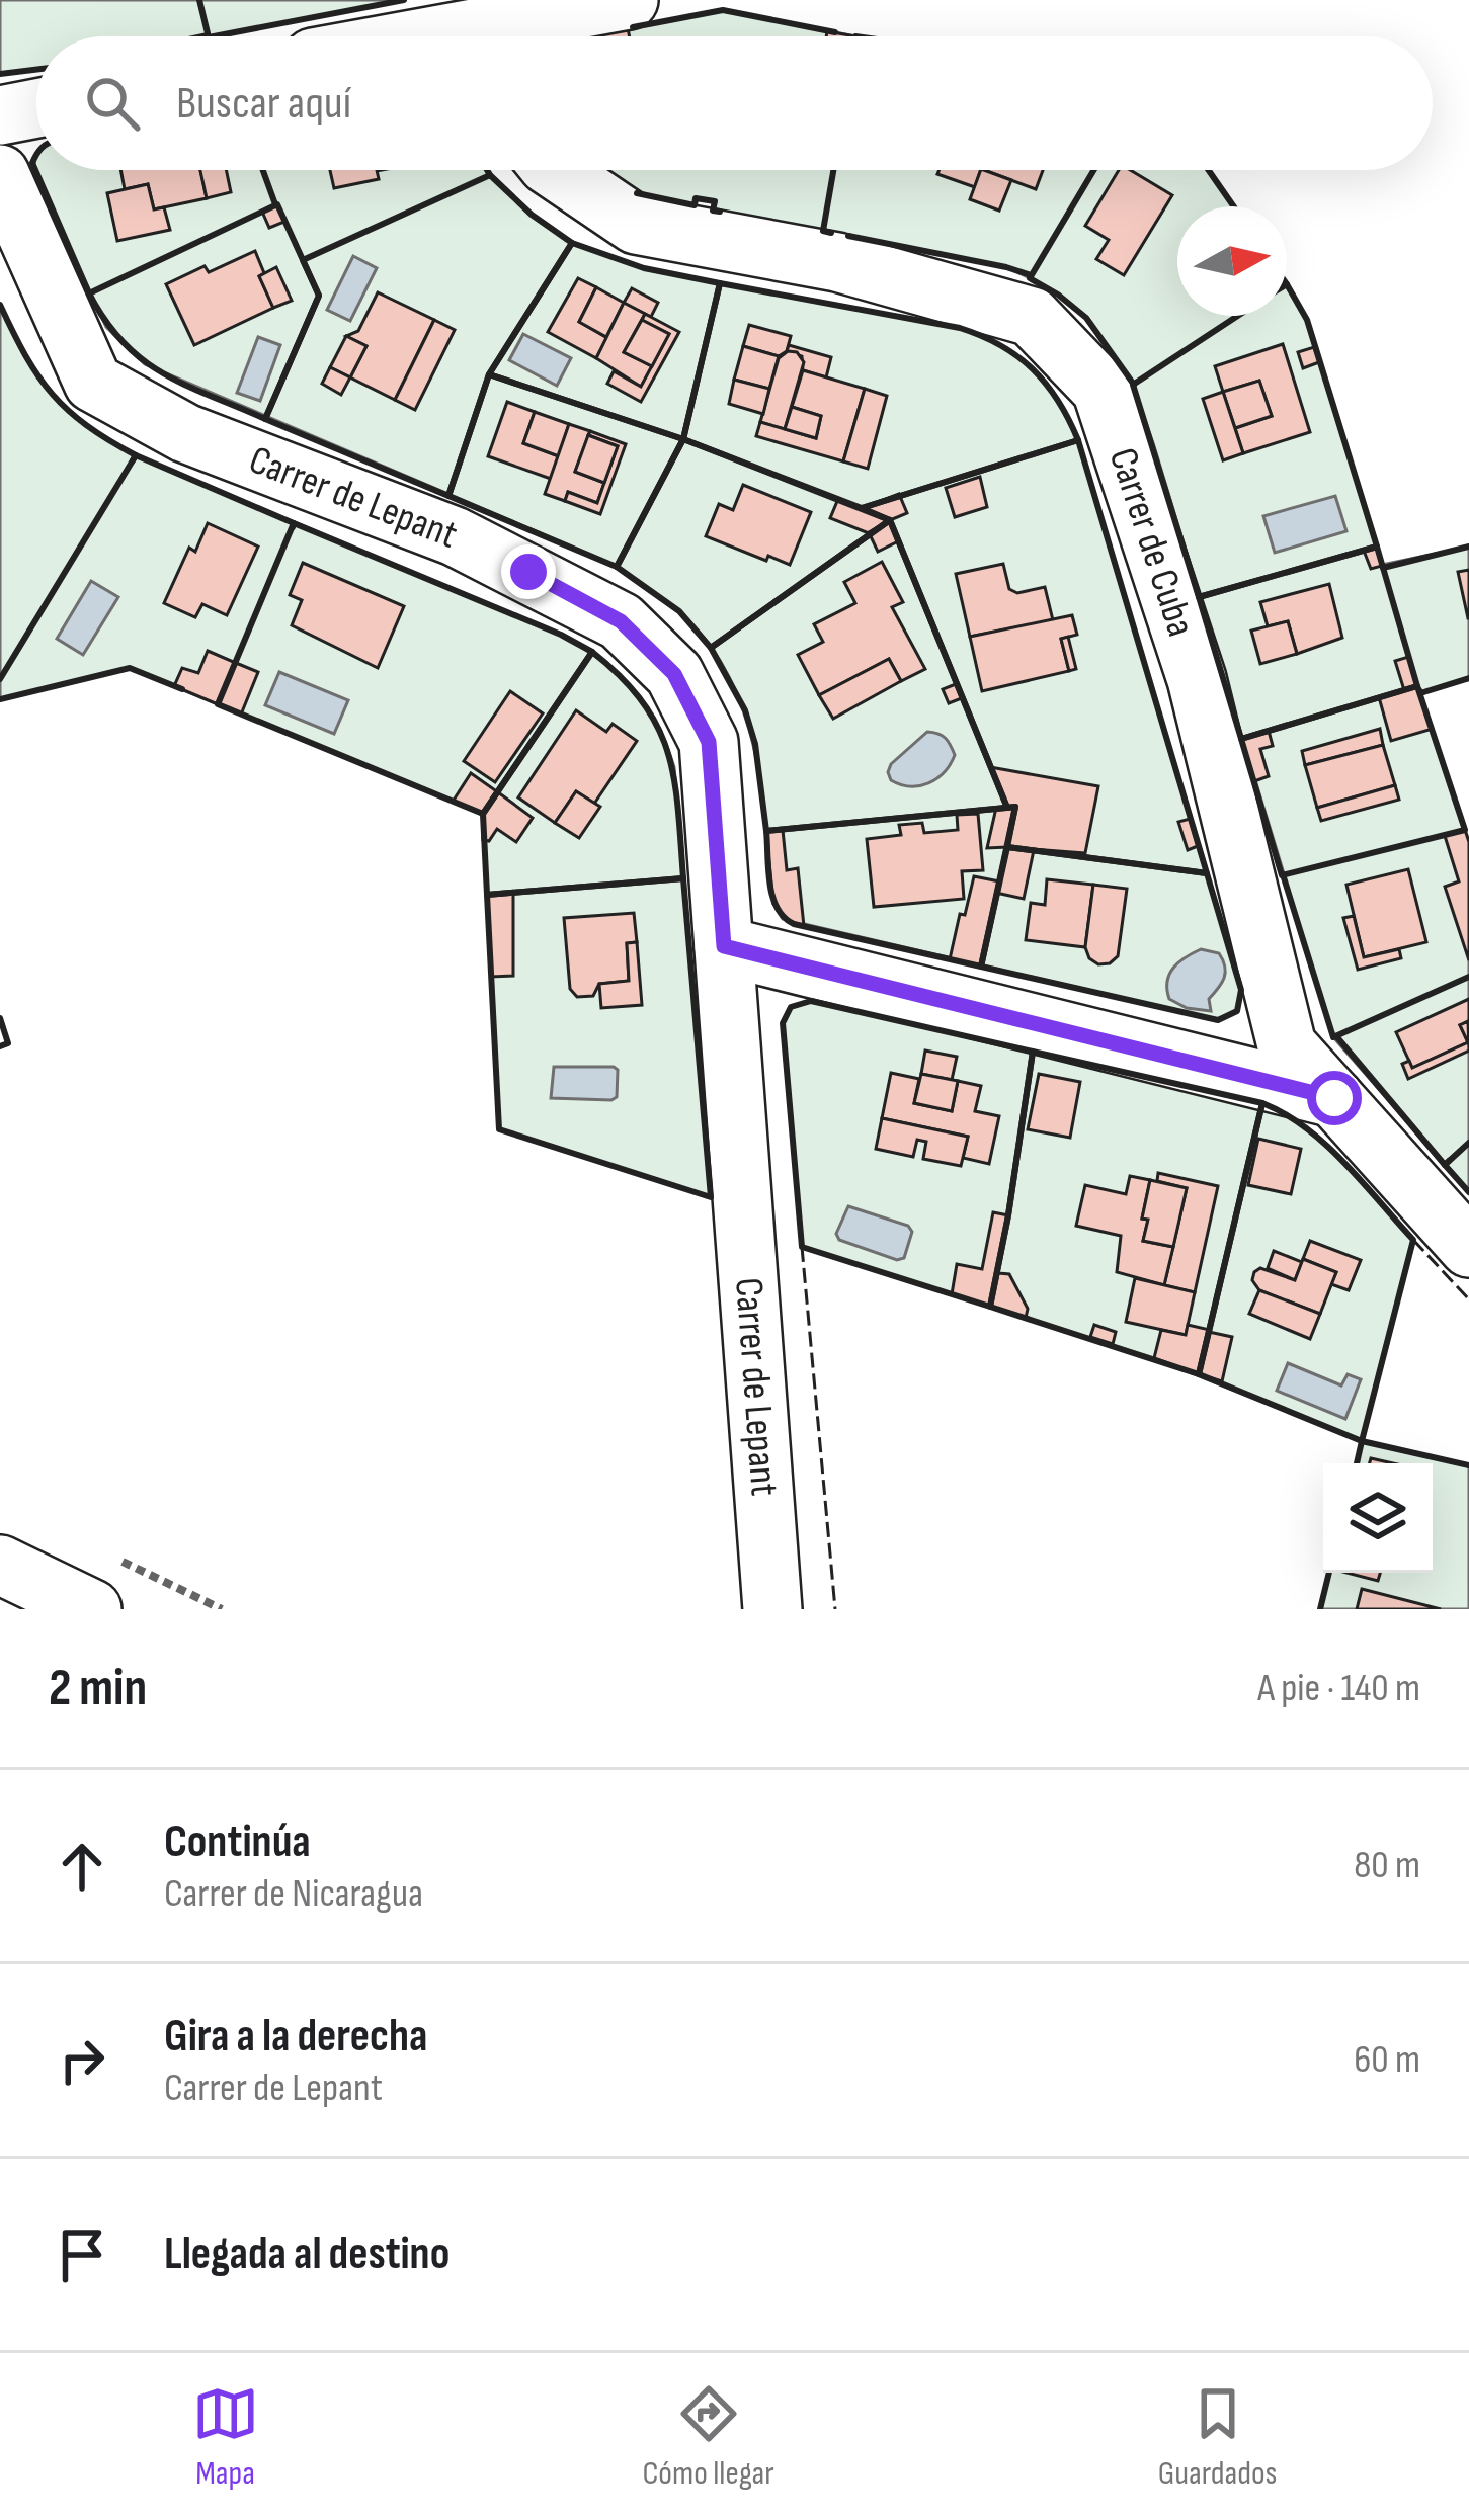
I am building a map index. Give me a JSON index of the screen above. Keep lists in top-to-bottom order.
{
  "streets": {
    "street": ["Carrer de Lepant", "Carrer de Cuba"]
  },
  "north": "right",
  "page": {
    "search": "Buscar aquí",
    "heading": ["2 min", "A pie · 140 m"],
    "list": [
      ["Continúa", "Carrer de Nicaragua", "80 m"],
      ["Gira a la derecha", "Carrer de Lepant", "60 m"],
      "Llegada al destino"
    ],
    "nav": ["Mapa", "Cómo llegar", "Guardados"]
  }
}
